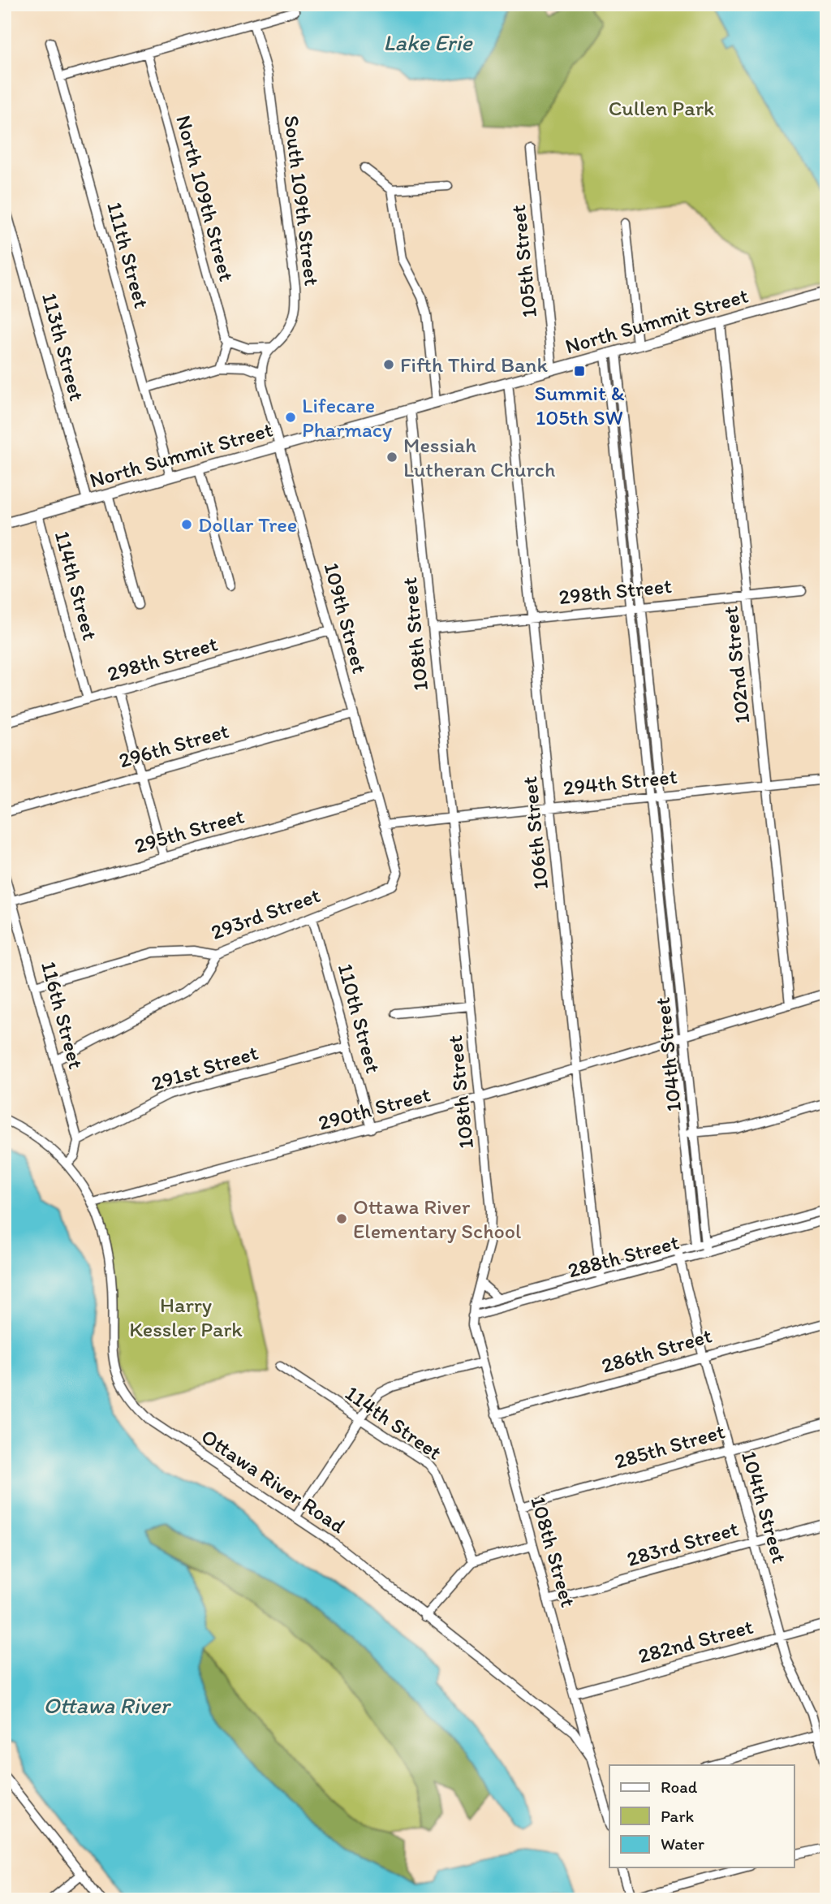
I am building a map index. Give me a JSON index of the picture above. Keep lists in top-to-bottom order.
{
  "streets": {
    "main road": ["North Summit Street"],
    "street": [
      "North 109th Street",
      "South 109th Street",
      "111th Street",
      "105th Street",
      "113th Street",
      "114th Street",
      "298th Street",
      "109th Street",
      "108th Street",
      "102nd Street",
      "296th Street",
      "294th Street",
      "295th Street",
      "106th Street",
      "293rd Street",
      "116th Street",
      "110th Street",
      "104th Street",
      "291st Street",
      "290th Street",
      "288th Street",
      "286th Street",
      "285th Street",
      "Ottawa River Road",
      "283rd Street",
      "282nd Street"
    ]
  },
  "crossings": [
    ["South 109th Street", "109th Street"],
    ["111th Street", "North Summit Street"],
    ["105th Street", "North Summit Street"],
    ["North Summit Street", "113th Street"],
    ["North Summit Street", "114th Street"],
    ["North Summit Street", "109th Street"],
    ["North Summit Street", "108th Street"],
    ["North Summit Street", "102nd Street"],
    ["North Summit Street", "106th Street"],
    ["North Summit Street", "104th Street"],
    ["114th Street", "298th Street"],
    ["298th Street", "109th Street"],
    ["298th Street", "108th Street"],
    ["298th Street", "102nd Street"],
    ["298th Street", "106th Street"],
    ["298th Street", "104th Street"],
    ["109th Street", "296th Street"],
    ["109th Street", "294th Street"],
    ["109th Street", "295th Street"],
    ["109th Street", "293rd Street"],
    ["108th Street", "294th Street"],
    ["108th Street", "290th Street"],
    ["108th Street", "288th Street"],
    ["108th Street", "286th Street"],
    ["108th Street", "285th Street"],
    ["108th Street", "Ottawa River Road"],
    ["108th Street", "283rd Street"],
    ["108th Street", "282nd Street"],
    ["102nd Street", "294th Street"],
    ["102nd Street", "290th Street"],
    ["294th Street", "106th Street"],
    ["294th Street", "104th Street"],
    ["295th Street", "116th Street"],
    ["106th Street", "290th Street"],
    ["106th Street", "288th Street"],
    ["293rd Street", "116th Street"],
    ["293rd Street", "110th Street"],
    ["116th Street", "291st Street"],
    ["110th Street", "291st Street"],
    ["110th Street", "290th Street"],
    ["104th Street", "290th Street"],
    ["104th Street", "288th Street"],
    ["104th Street", "286th Street"],
    ["104th Street", "285th Street"],
    ["104th Street", "283rd Street"],
    ["104th Street", "282nd Street"],
    ["290th Street", "Ottawa River Road"]
  ],
  "water": ["Lake Erie", "Ottawa River"],
  "parks": ["Cullen Park", "Harry Kessler Park"],
  "places": {
    "other": [
      "Fifth Third Bank",
      "Lifecare Pharmacy",
      "Messiah Lutheran Church",
      "Dollar Tree",
      "Ottawa River Elementary School"
    ],
    "transit": ["Summit & 105th SW"]
  },
  "legend": ["Road", "Park", "Water"]
}
